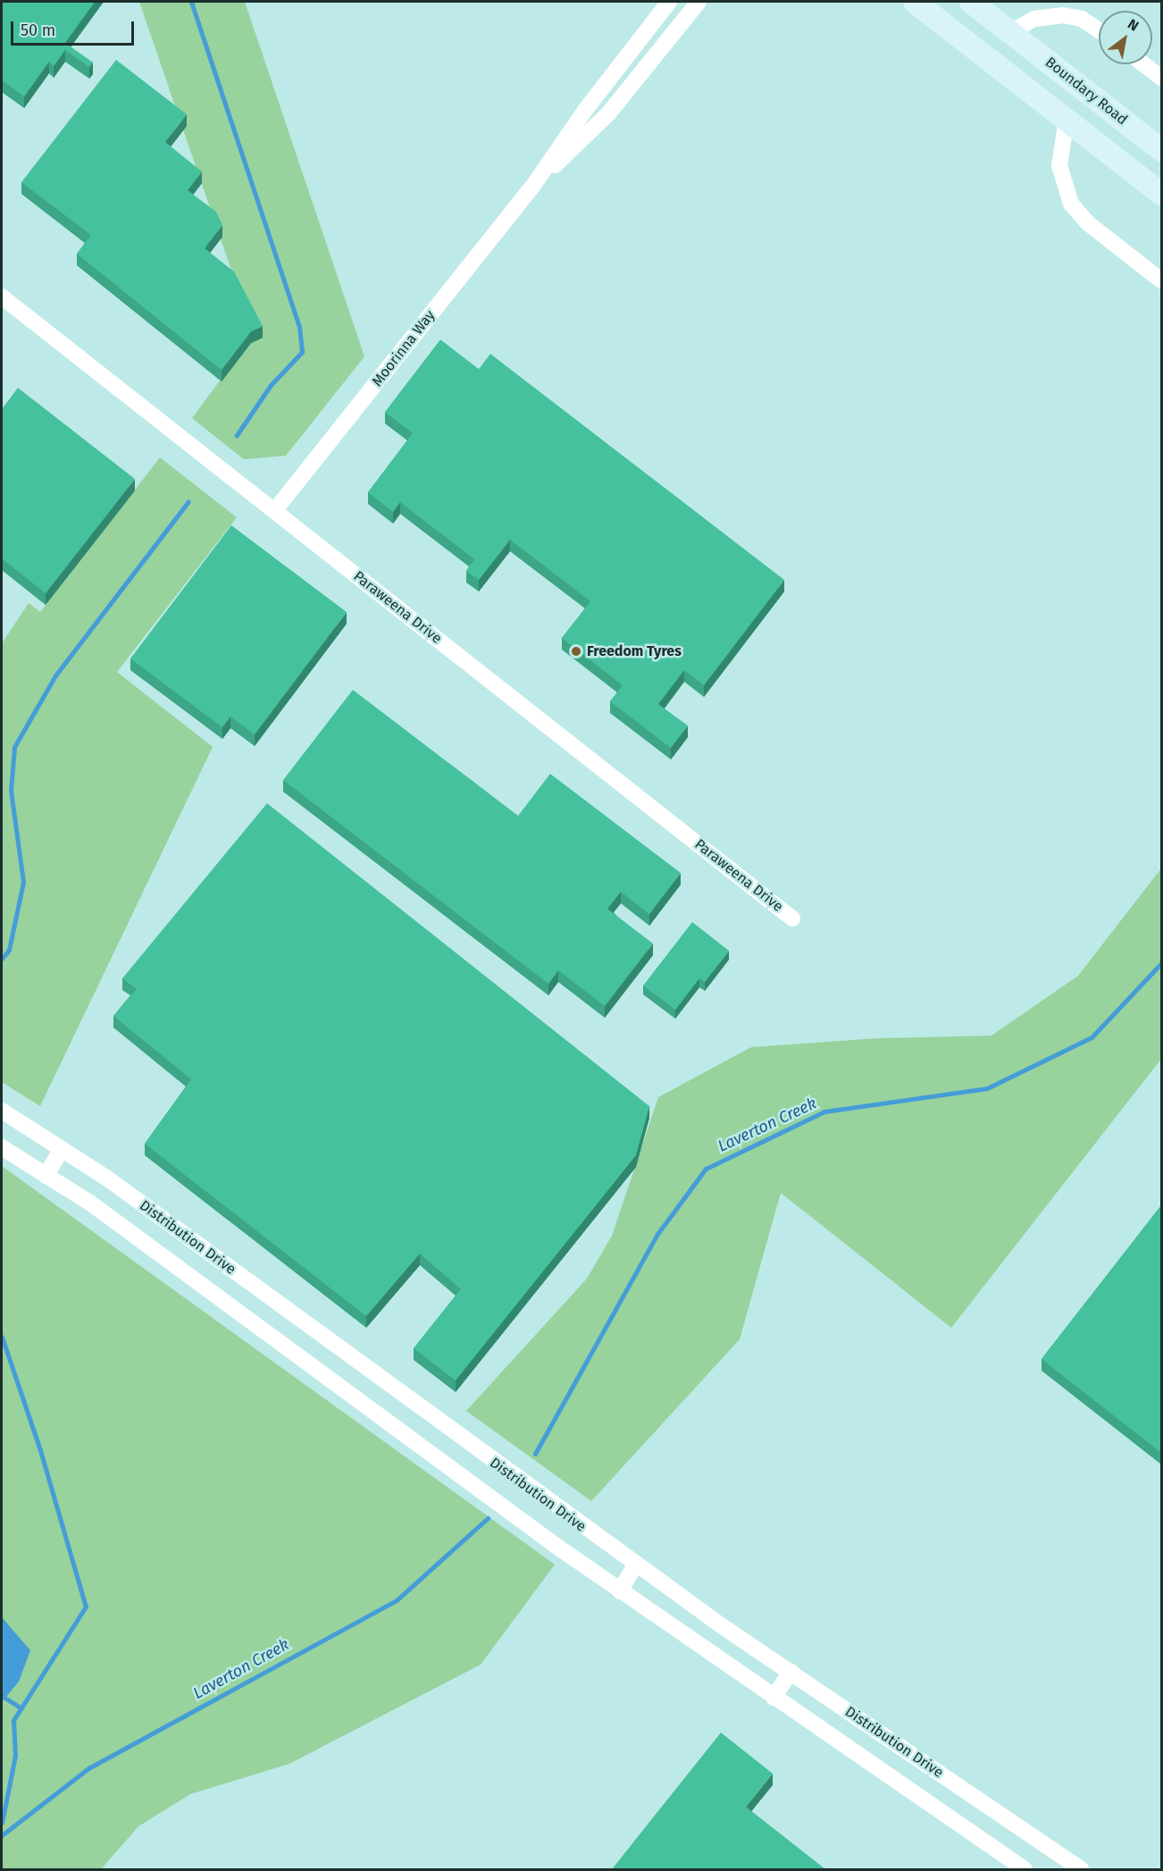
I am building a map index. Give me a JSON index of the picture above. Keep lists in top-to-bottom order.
{
  "streets": {
    "main road": ["Boundary Road"],
    "street": ["Moorinna Way", "Paraweena Drive", "Distribution Drive"]
  },
  "crossings": [
    ["Moorinna Way", "Paraweena Drive"]
  ],
  "water": ["Laverton Creek"],
  "places": ["Freedom Tyres"],
  "scale_bar": "50 m",
  "north": "top right"
}
